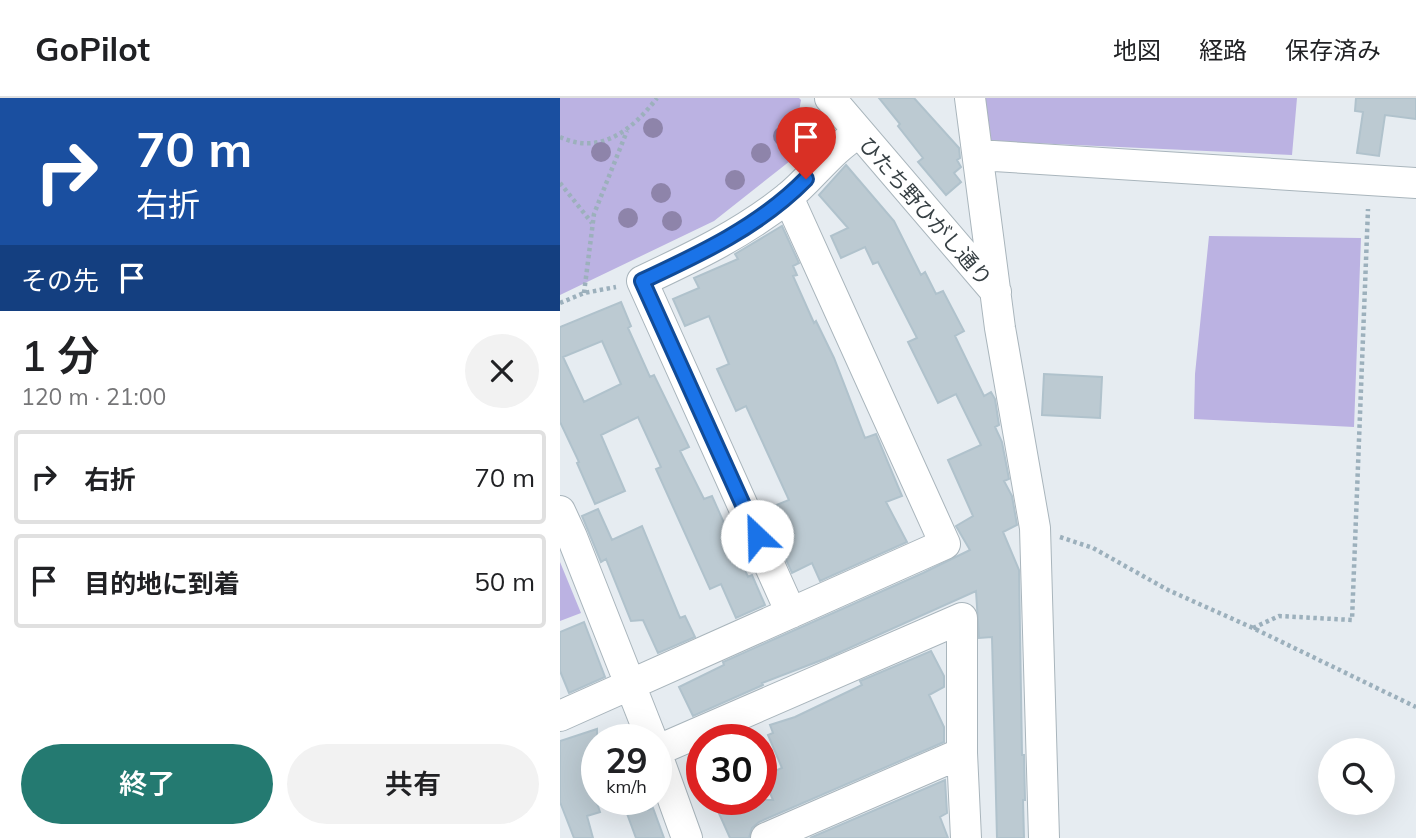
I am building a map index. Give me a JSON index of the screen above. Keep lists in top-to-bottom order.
{
  "streets": {
    "street": ["ひたち野ひがし通り"]
  },
  "page": {
    "header": "GoPilot",
    "nav": ["地図", "経路", "保存済み"],
    "turn": ["70 m", "右折"],
    "then": "その先",
    "heading": ["1 分", "120 m · 21:00"],
    "list": [
      {
        "name": "右折",
        "value": "70 m"
      },
      {
        "name": "目的地に到着",
        "value": "50 m"
      }
    ],
    "speed": "29 km/h",
    "limit": "30",
    "buttons": ["終了", "共有"]
  }
}
